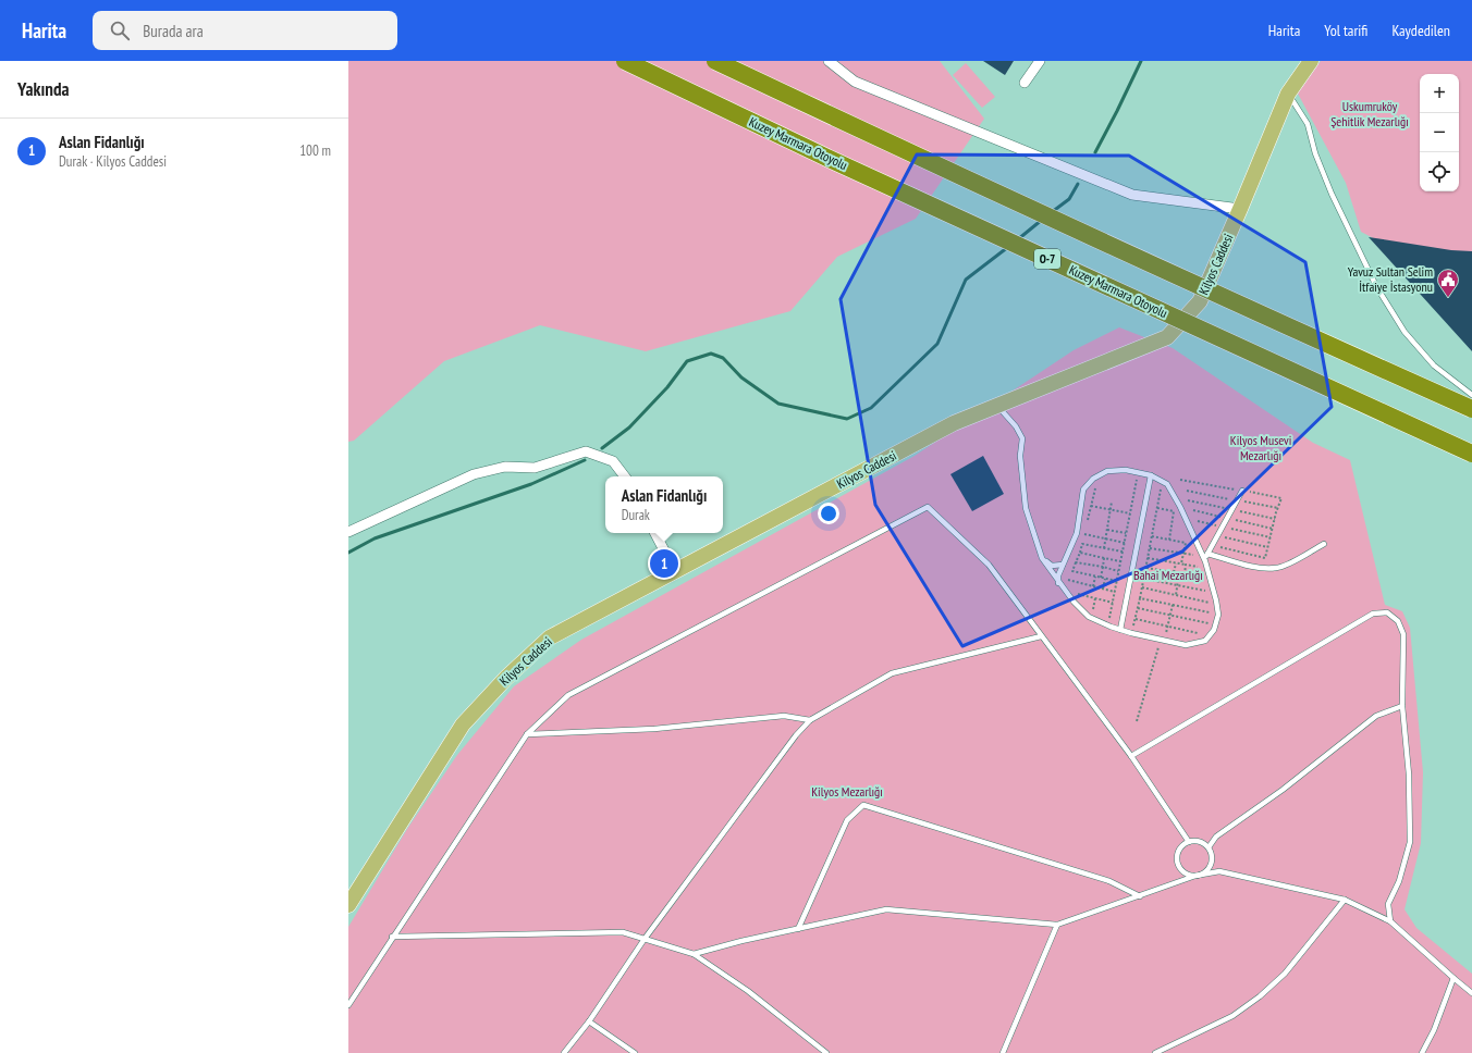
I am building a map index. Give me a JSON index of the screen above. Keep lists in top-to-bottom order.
{
  "streets": {
    "highway": ["Kuzey Marmara Otoyolu", "O-7"],
    "main road": ["Kilyos Caddesi"]
  },
  "parks": [
    "Uskumruköy Şehitlik Mezarlığı",
    "Kilyos Musevi Mezarlığı",
    "Bahai Mezarlığı",
    "Kilyos Mezarlığı"
  ],
  "places": {
    "public building": ["Yavuz Sultan Selim İtfaiye İstasyonu"]
  },
  "page": {
    "header": "Harita",
    "search": "Burada ara",
    "nav": ["Harita", "Yol tarifi", "Kaydedilen"],
    "heading": "Yakında",
    "map_buttons": ["+", "−"],
    "list": [
      {
        "mark": "1",
        "name": "Aslan Fidanlığı",
        "note": "Durak · Kilyos Caddesi",
        "value": "100 m"
      }
    ],
    "popup": ["Aslan Fidanlığı", "Durak"],
    "pins": "1"
  }
}
